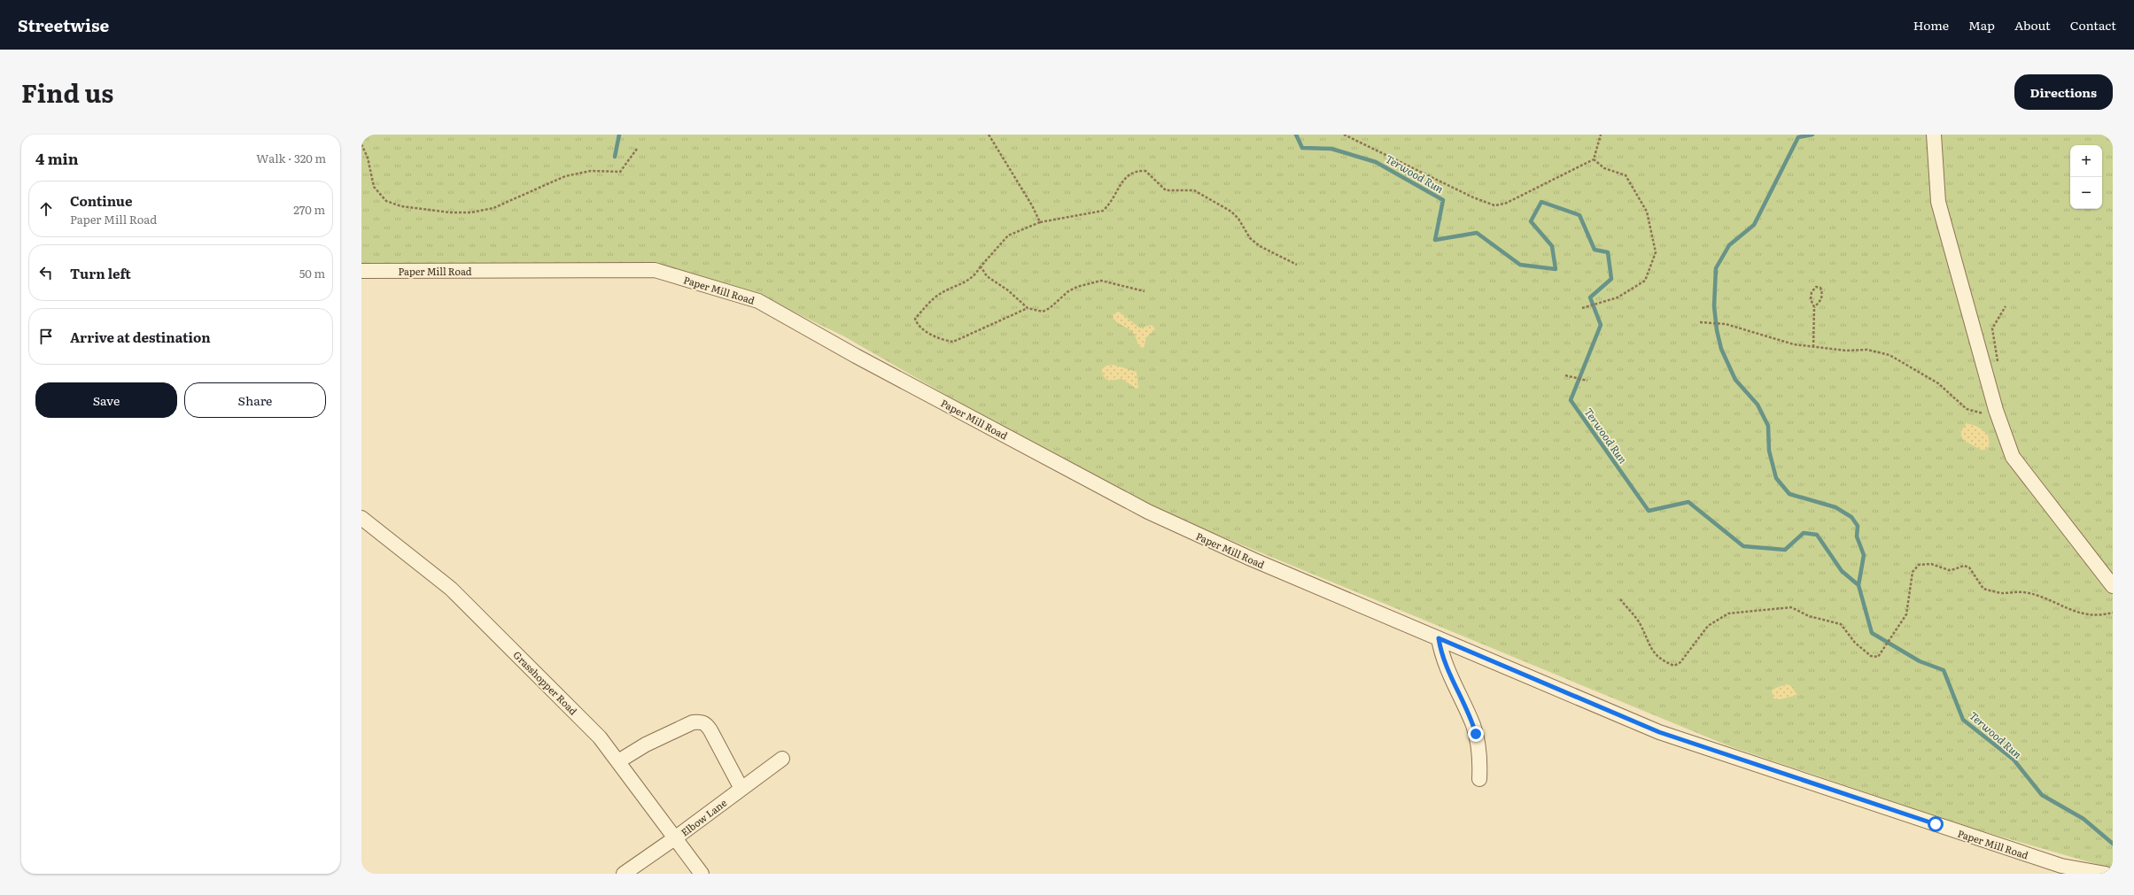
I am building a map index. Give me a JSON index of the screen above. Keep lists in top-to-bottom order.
{
  "streets": {
    "street": ["Paper Mill Road", "Grasshopper Road", "Elbow Lane"]
  },
  "crossings": [
    ["Grasshopper Road", "Elbow Lane"]
  ],
  "water": ["Terwood Run"],
  "page": {
    "header": "Streetwise",
    "nav": [
      "Home",
      "Map",
      "About",
      "Contact"
    ],
    "title": "Find us",
    "buttons": [
      "Directions",
      ["Save", "Share"]
    ],
    "heading": ["4 min", "Walk · 320 m"],
    "map_buttons": ["+", "−"],
    "list": [
      ["Continue", "Paper Mill Road", "270 m"],
      ["Turn left", "50 m"],
      "Arrive at destination"
    ]
  }
}
